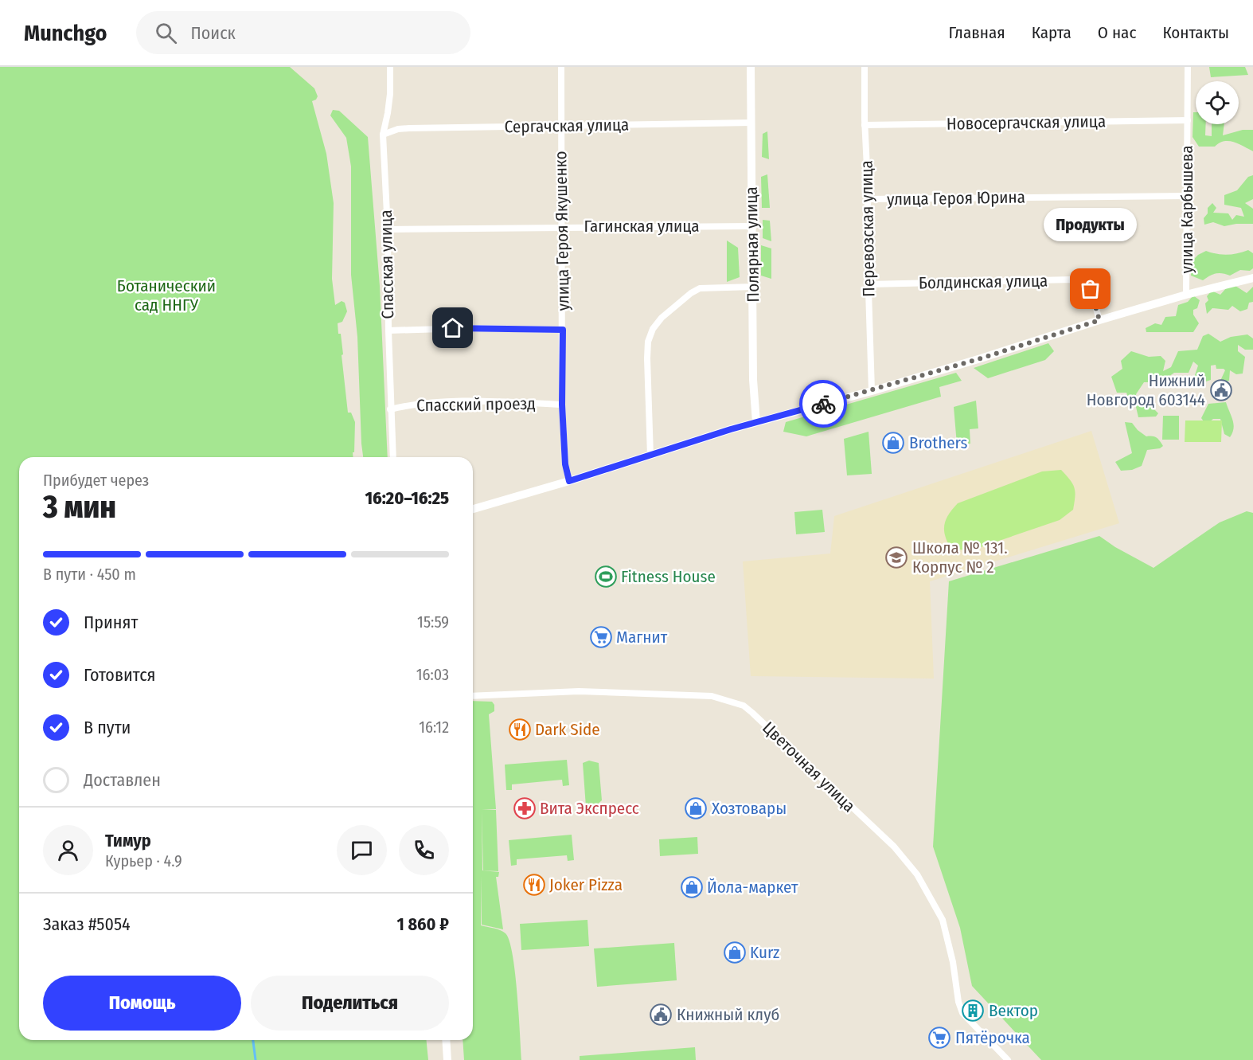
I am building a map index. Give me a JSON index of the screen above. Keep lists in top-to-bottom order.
{
  "streets": {
    "main road": ["Полярная улица"],
    "street": [
      "Новосергачская улица",
      "Сергачская улица",
      "улица Героя Юрина",
      "улица Карбышева",
      "Гагинская улица",
      "Перевозская улица",
      "улица Героя Якушенко",
      "Спасская улица",
      "Болдинская улица",
      "Спасский проезд",
      "Цветочная улица"
    ]
  },
  "crossings": [
    ["Новосергачская улица", "улица Карбышева"],
    ["Новосергачская улица", "Перевозская улица"],
    ["Сергачская улица", "улица Героя Якушенко"],
    ["Сергачская улица", "Полярная улица"],
    ["Сергачская улица", "Спасская улица"],
    ["улица Героя Юрина", "улица Карбышева"],
    ["улица Героя Юрина", "Перевозская улица"],
    ["Гагинская улица", "улица Героя Якушенко"],
    ["Гагинская улица", "Полярная улица"],
    ["Гагинская улица", "Спасская улица"],
    ["Перевозская улица", "Болдинская улица"],
    ["улица Героя Якушенко", "Спасский проезд"],
    ["Спасская улица", "Спасский проезд"]
  ],
  "parks": ["Ботанический сад ННГУ"],
  "places": {
    "other": ["Продукты"],
    "public building": ["Нижний Новгород 603144", "Книжный клуб"],
    "shop": [
      "Brothers",
      "Хозтовары",
      "Йола-маркет",
      "Kurz"
    ],
    "school or university": ["Школа № 131. Корпус № 2"],
    "sports": ["Fitness House"],
    "supermarket": ["Магнит", "Пятёрочка"],
    "restaurant": ["Dark Side", "Joker Pizza"],
    "pharmacy": ["Вита Экспресс"],
    "building": ["Вектор"]
  },
  "page": {
    "header": "Munchgo",
    "search": "Поиск",
    "nav": [
      "Главная",
      "Карта",
      "О нас",
      "Контакты"
    ],
    "bubble": "Продукты",
    "heading": ["3 мин", "Прибудет через", "16:20–16:25"],
    "panel": [
      "Тимур",
      "Курьер · 4.9",
      "Заказ #5054",
      "1 860 ₽"
    ],
    "bar": "В пути · 450 m",
    "list": [
      ["Принят", "15:59"],
      ["Готовится", "16:03"],
      ["В пути", "16:12"],
      "Доставлен"
    ],
    "buttons": ["Помощь", "Поделиться"]
  }
}
